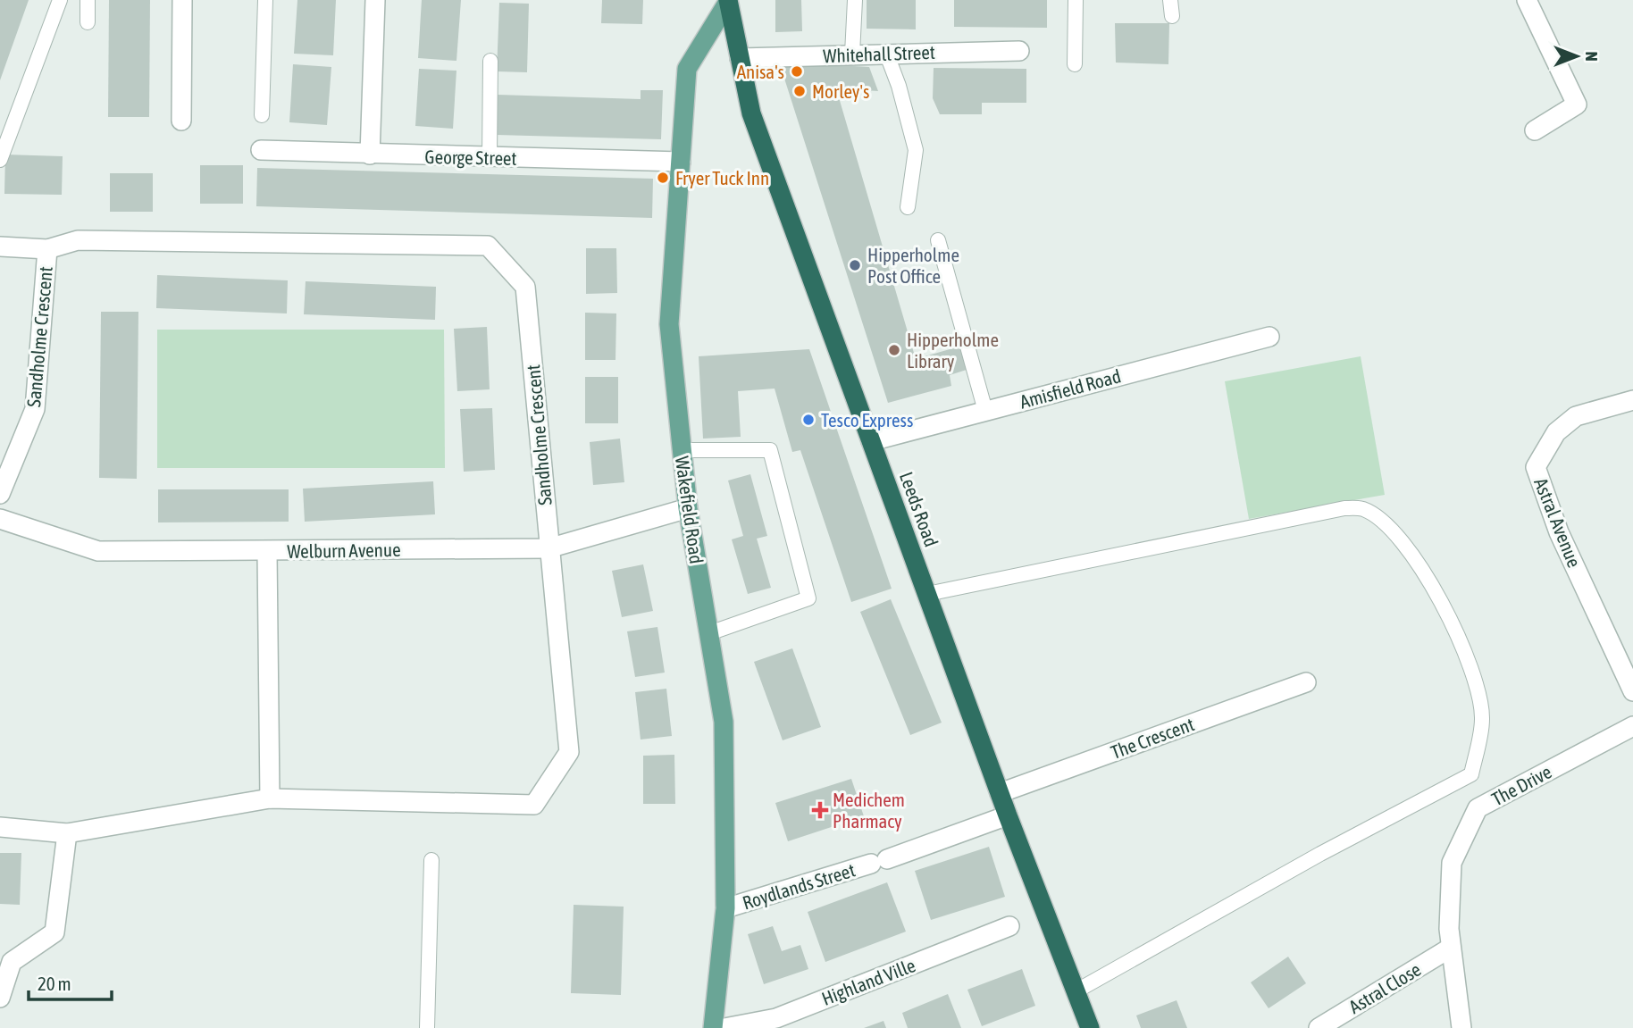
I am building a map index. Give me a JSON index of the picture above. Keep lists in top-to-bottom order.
{
  "streets": {
    "highway": ["Leeds Road"],
    "main road": ["Wakefield Road"],
    "street": [
      "Whitehall Street",
      "George Street",
      "Sandholme Crescent",
      "Amisfield Road",
      "Astral Avenue",
      "Welburn Avenue",
      "The Crescent",
      "The Drive",
      "Roydlands Street",
      "Highland Ville",
      "Astral Close"
    ]
  },
  "crossings": [
    ["Whitehall Street", "Leeds Road"],
    ["George Street", "Wakefield Road"],
    ["Sandholme Crescent", "Welburn Avenue"],
    ["Amisfield Road", "Leeds Road"],
    ["Leeds Road", "Wakefield Road"],
    ["Leeds Road", "The Crescent"],
    ["Leeds Road", "Roydlands Street"],
    ["Wakefield Road", "Welburn Avenue"],
    ["Wakefield Road", "Roydlands Street"],
    ["The Drive", "Astral Close"]
  ],
  "places": {
    "other": [
      "Anisa's",
      "Morley's",
      "Fryer Tuck Inn",
      "Hipperholme Post Office",
      "Hipperholme Library",
      "Tesco Express"
    ],
    "health": ["Medichem Pharmacy"]
  },
  "scale_bar": "20 m",
  "north": "right"
}
